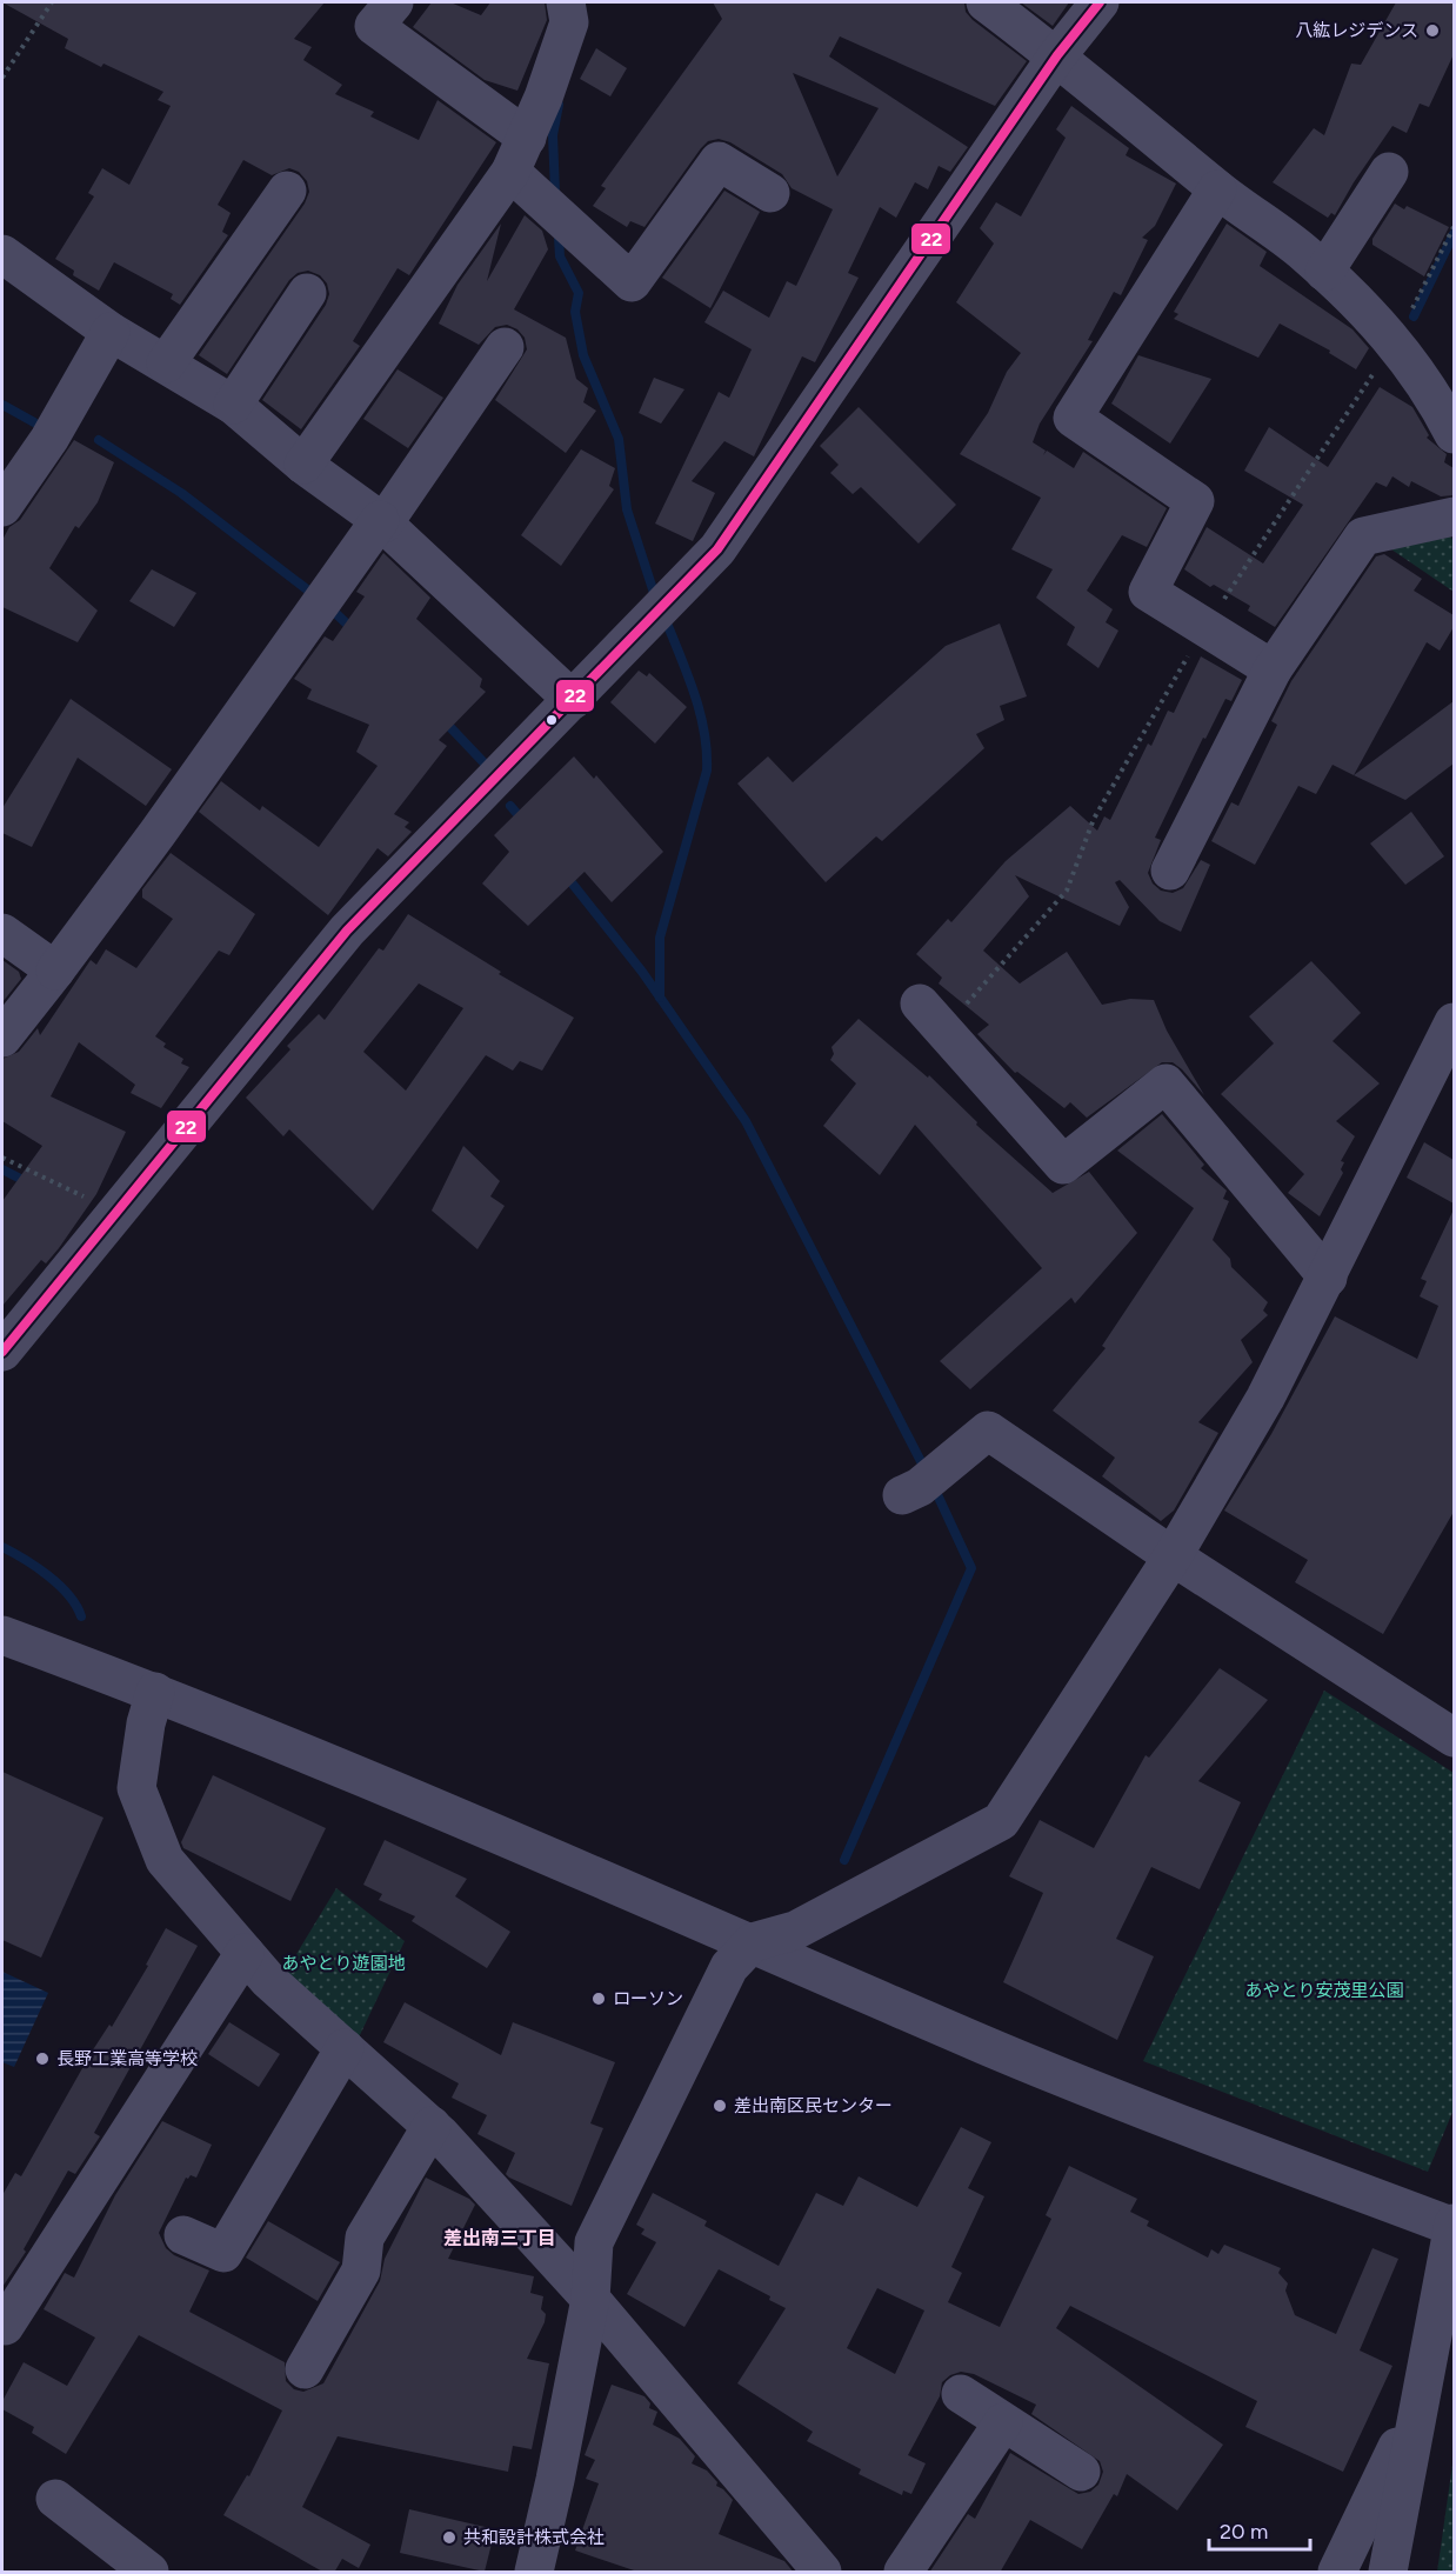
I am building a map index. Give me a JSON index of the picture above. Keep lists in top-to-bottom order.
{
  "districts": ["差出南三丁目"],
  "parks": ["あやとり遊園地", "あやとり安茂里公園"],
  "places": [
    "八紘レジデンス",
    "ローソン",
    "長野工業高等学校",
    "差出南区民センター",
    "共和設計株式会社"
  ],
  "lines": ["transit line 22"],
  "scale_bar": "20 m"
}
